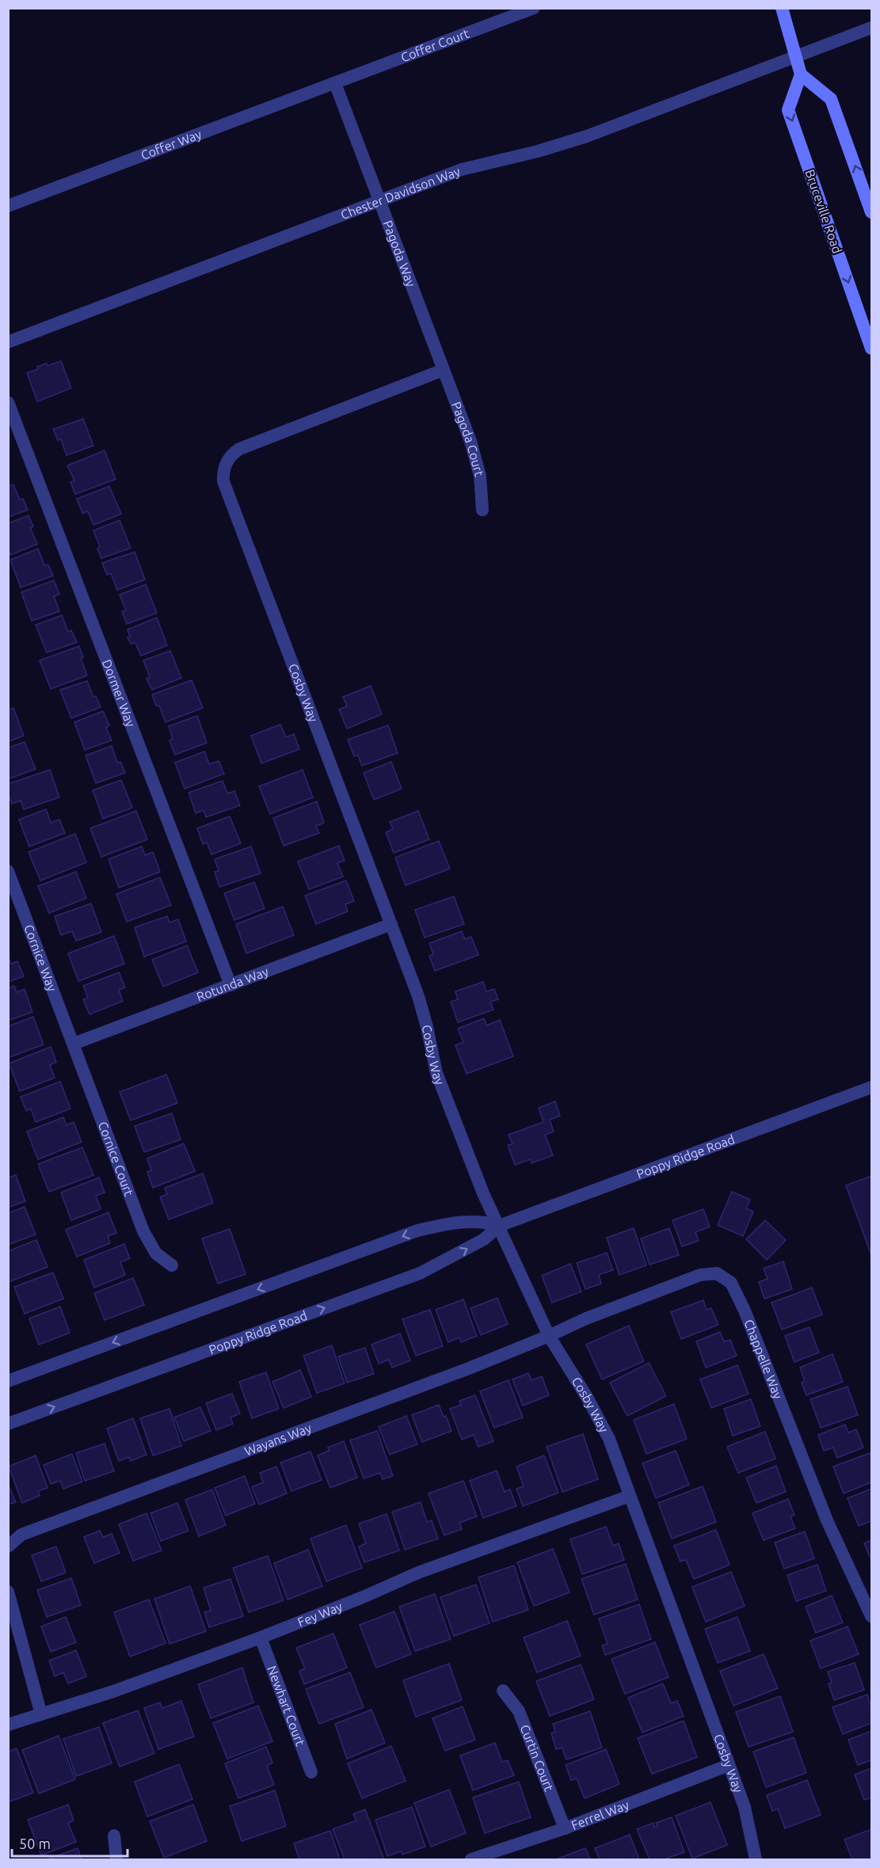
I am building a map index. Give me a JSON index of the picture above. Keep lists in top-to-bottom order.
{
  "streets": {
    "main road": ["Bruceville Road"],
    "street": [
      "Coffer Court",
      "Coffer Way",
      "Chester Davidson Way",
      "Pagoda Way",
      "Pagoda Court",
      "Dormer Way",
      "Cosby Way",
      "Cornice Way",
      "Rotunda Way",
      "Poppy Ridge Road",
      "Cornice Court",
      "Chappelle Way",
      "Wayans Way",
      "Fey Way",
      "Newhart Court",
      "Curtin Court",
      "Ferrel Way"
    ]
  },
  "crossings": [
    ["Coffer Court", "Coffer Way"],
    ["Coffer Court", "Pagoda Way"],
    ["Coffer Way", "Pagoda Way"],
    ["Chester Davidson Way", "Pagoda Way"],
    ["Pagoda Way", "Pagoda Court"],
    ["Pagoda Way", "Cosby Way"],
    ["Pagoda Court", "Cosby Way"],
    ["Dormer Way", "Rotunda Way"],
    ["Cosby Way", "Rotunda Way"],
    ["Cosby Way", "Poppy Ridge Road"],
    ["Cosby Way", "Chappelle Way"],
    ["Cosby Way", "Wayans Way"],
    ["Cosby Way", "Fey Way"],
    ["Cosby Way", "Ferrel Way"],
    ["Cornice Way", "Rotunda Way"],
    ["Cornice Way", "Cornice Court"],
    ["Rotunda Way", "Cornice Court"],
    ["Chappelle Way", "Wayans Way"],
    ["Fey Way", "Newhart Court"],
    ["Curtin Court", "Ferrel Way"]
  ],
  "scale_bar": "50 m"
}
